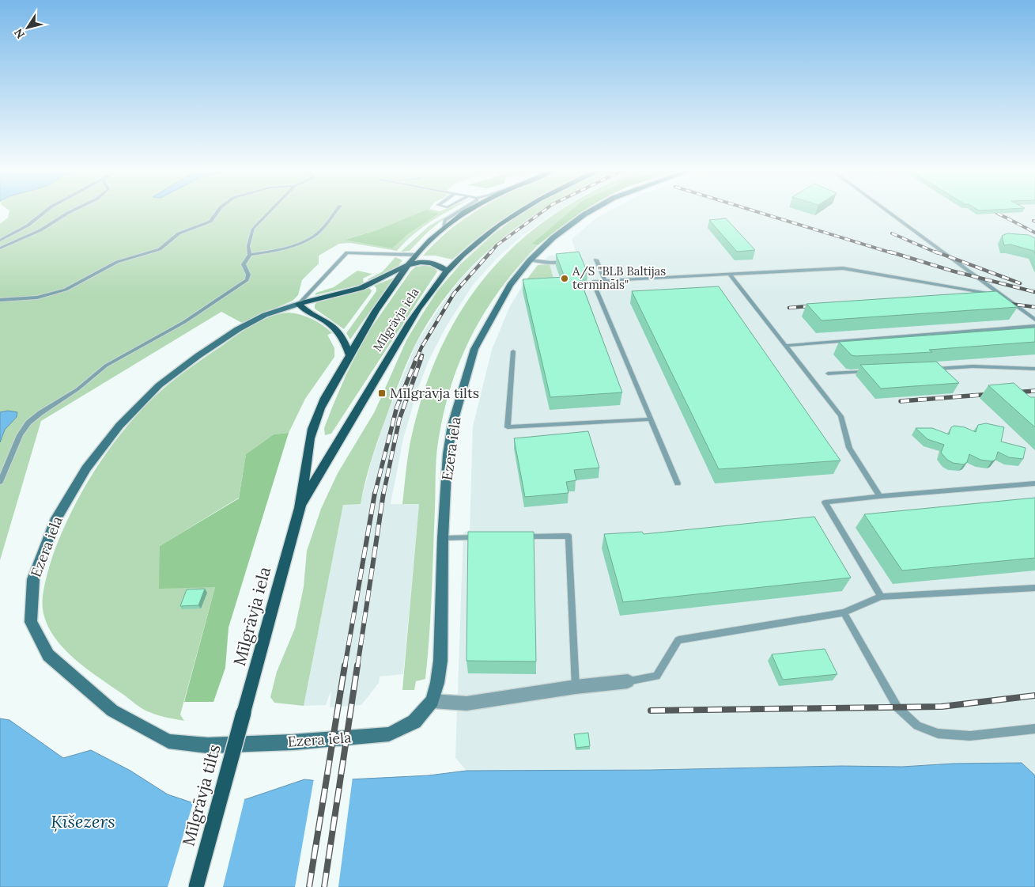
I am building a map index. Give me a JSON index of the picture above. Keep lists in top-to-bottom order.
{
  "streets": {
    "main road": ["Mīlgrāvja iela", "Mīlgrāvja tilts"],
    "street": ["Ezera iela"]
  },
  "crossings": [
    ["Mīlgrāvja iela", "Mīlgrāvja tilts"]
  ],
  "water": ["Ķīšezers"],
  "places": {
    "other": ["A/S \"BLB Baltijas termināls\""],
    "transit": ["Mīlgrāvja tilts"]
  },
  "north": "bottom left"
}
